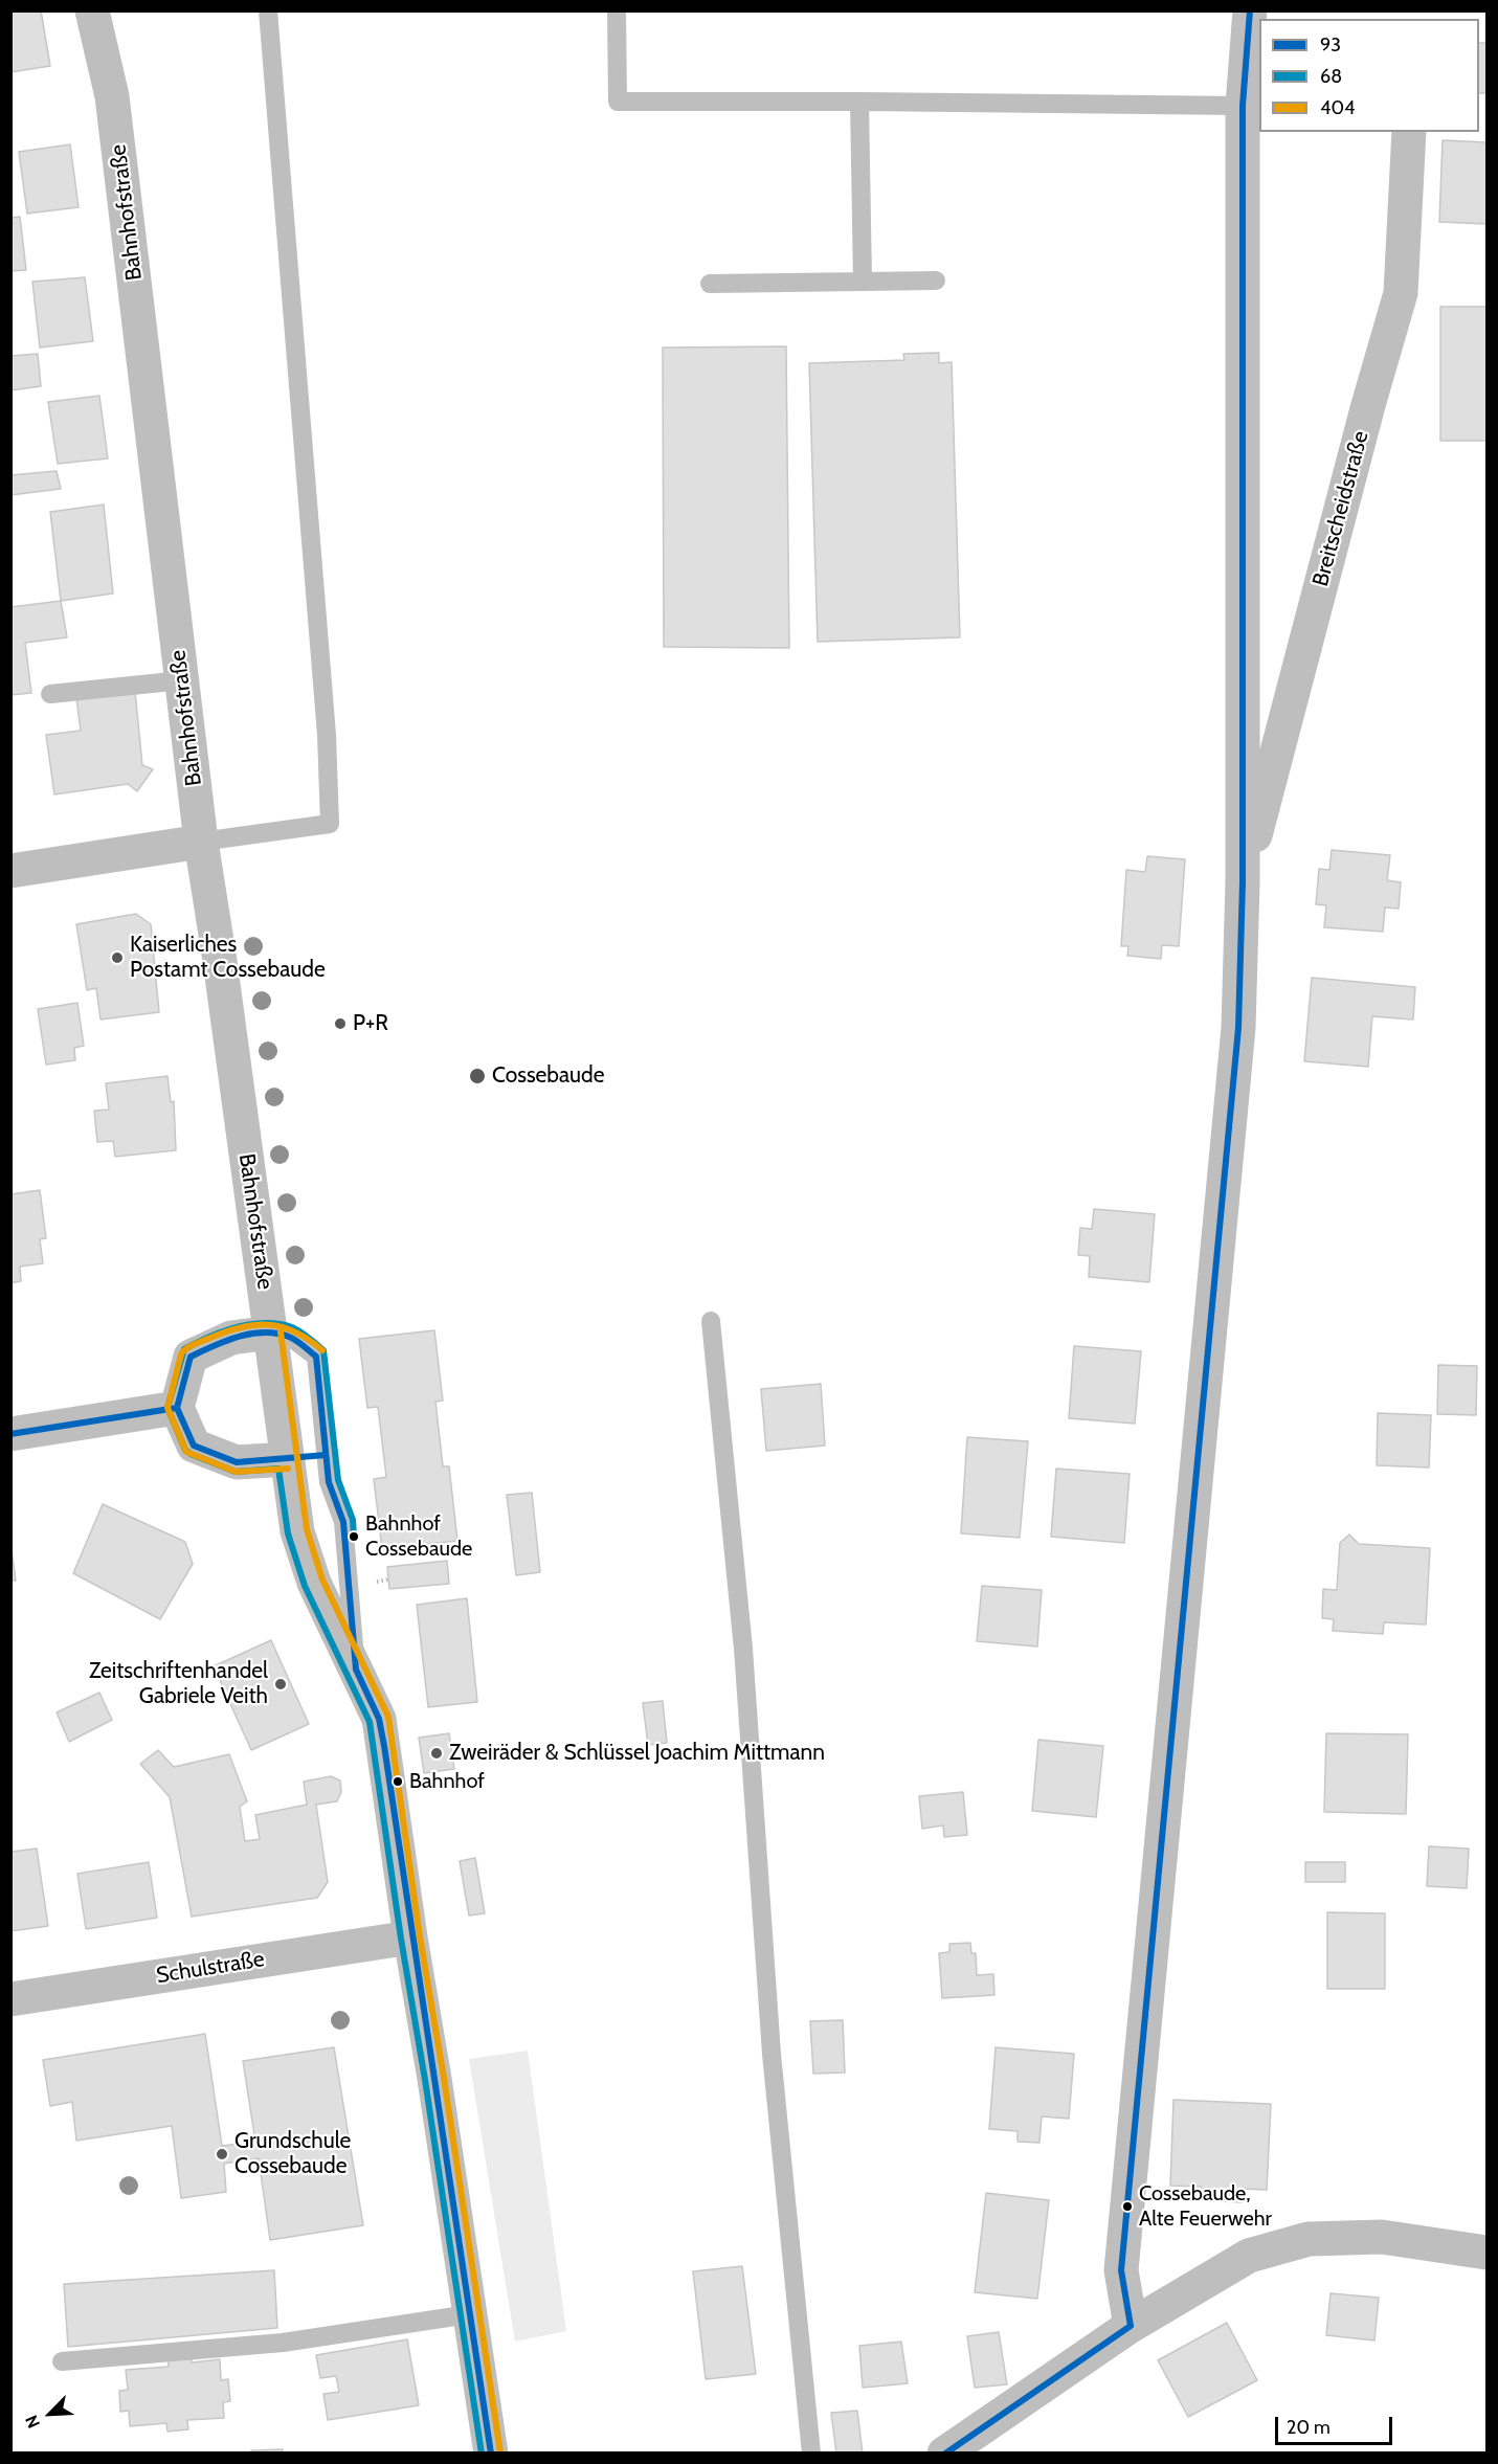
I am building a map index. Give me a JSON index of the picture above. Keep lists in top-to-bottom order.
{
  "streets": {
    "street": ["Bahnhofstraße", "Breitscheidstraße", "Schulstraße"]
  },
  "crossings": [
    ["Bahnhofstraße", "Schulstraße"]
  ],
  "places": [
    "Kaiserliches Postamt Cossebaude",
    "P+R",
    "Cossebaude",
    "Bahnhof Cossebaude",
    "Zeitschriftenhandel Gabriele Veith",
    "Zweiräder & Schlüssel Joachim Mittmann",
    "Bahnhof",
    "Grundschule Cossebaude",
    "Cossebaude, Alte Feuerwehr"
  ],
  "lines": ["transit line 93", "transit line 68", "transit line 404"],
  "legend": ["93", "68", "404"],
  "scale_bar": "20 m",
  "north": "bottom left"
}
